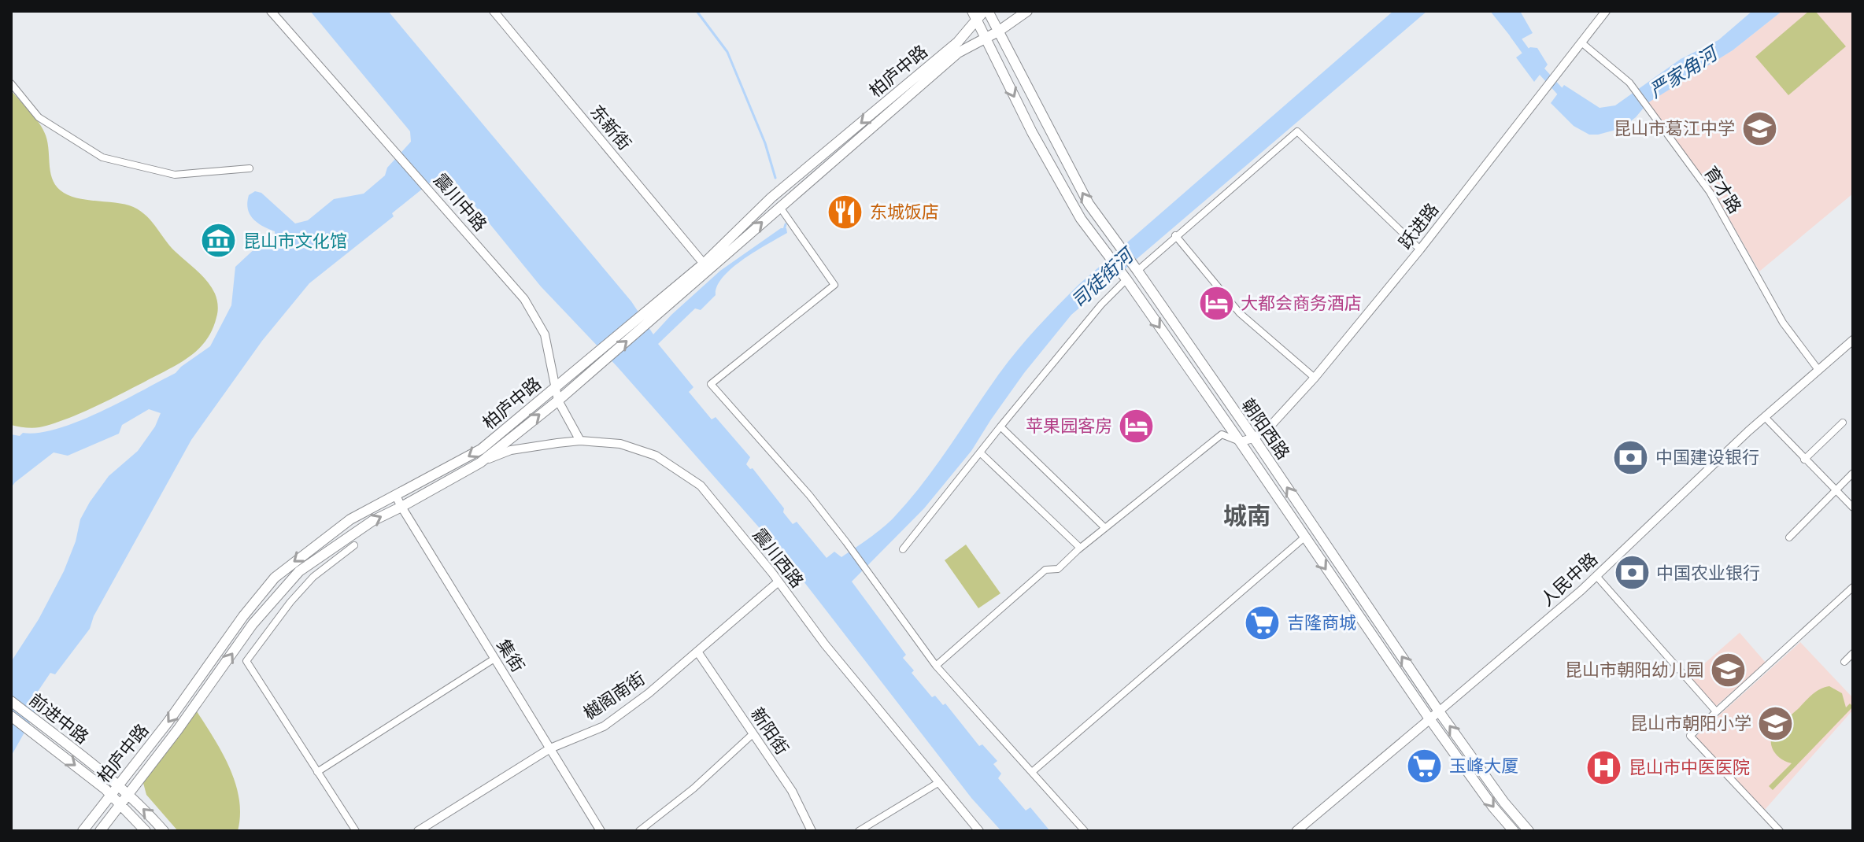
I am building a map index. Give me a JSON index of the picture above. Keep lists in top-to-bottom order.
{
  "streets": {
    "main road": [
      "柏庐中路",
      "朝阳西路",
      "人民中路",
      "前进中路"
    ],
    "street": [
      "东新街",
      "育才路",
      "震川中路",
      "跃进路",
      "震川西路",
      "集街",
      "樾阁南街",
      "新阳街"
    ]
  },
  "crossings": [
    ["柏庐中路", "东新街"],
    ["柏庐中路", "震川中路"],
    ["柏庐中路", "朝阳西路"],
    ["柏庐中路", "震川西路"],
    ["柏庐中路", "集街"],
    ["柏庐中路", "前进中路"],
    ["育才路", "跃进路"],
    ["育才路", "人民中路"],
    ["震川中路", "震川西路"],
    ["跃进路", "朝阳西路"],
    ["朝阳西路", "人民中路"],
    ["震川西路", "樾阁南街"],
    ["集街", "樾阁南街"],
    ["樾阁南街", "新阳街"]
  ],
  "districts": ["城南"],
  "water": ["严家角河", "司徒街河"],
  "places": {
    "school or university": ["昆山市葛江中学", "昆山市朝阳幼儿园", "昆山市朝阳小学"],
    "restaurant": ["东城饭店"],
    "museum": ["昆山市文化馆"],
    "hotel": ["大都会商务酒店", "苹果园客房"],
    "bank": ["中国建设银行", "中国农业银行"],
    "supermarket": ["吉隆商城", "玉峰大厦"],
    "hospital": ["昆山市中医医院"]
  }
}
